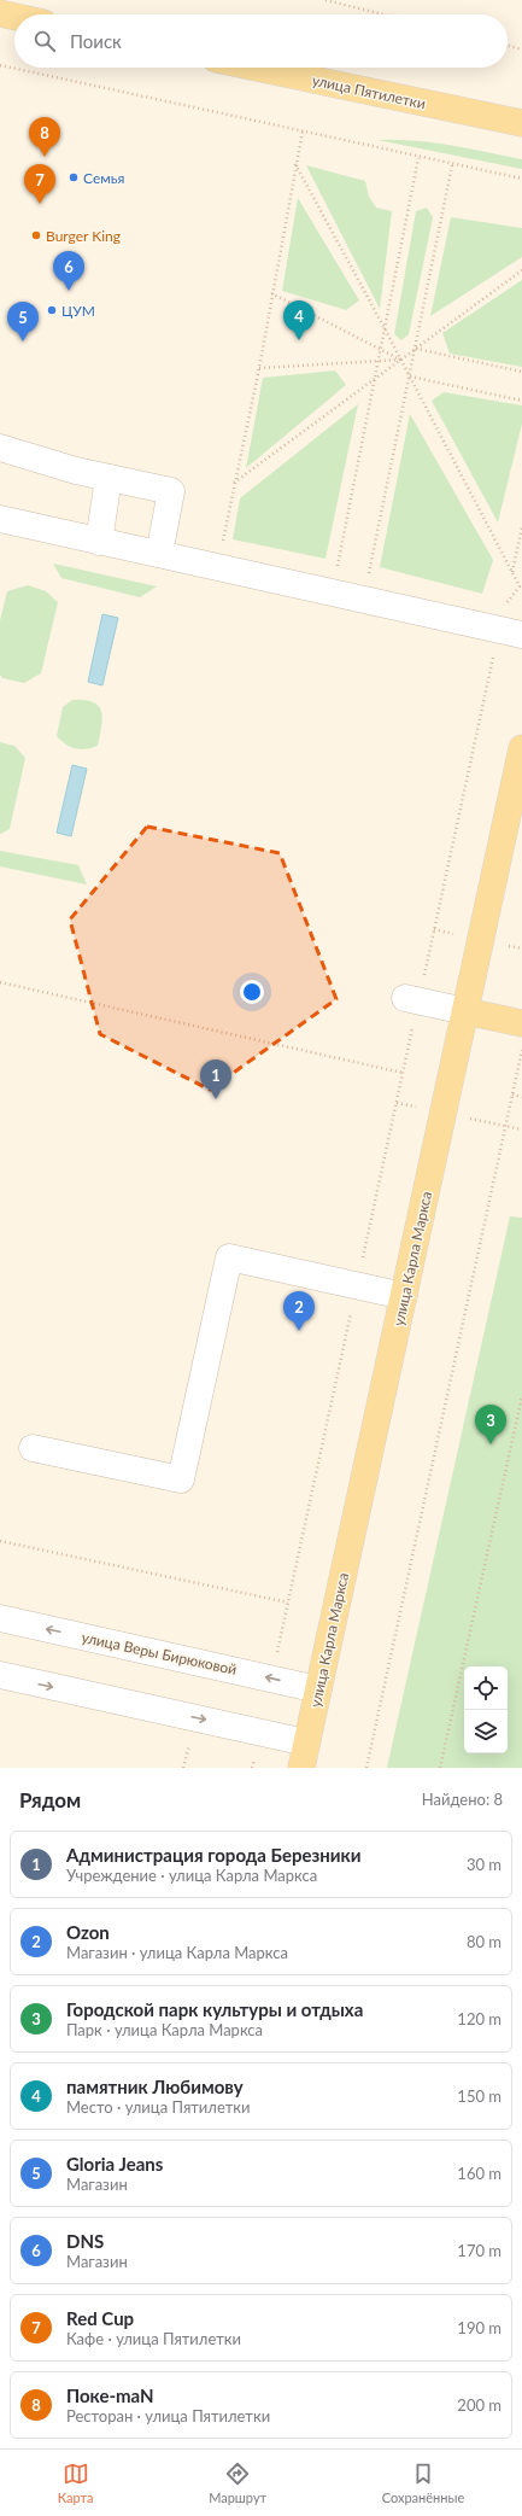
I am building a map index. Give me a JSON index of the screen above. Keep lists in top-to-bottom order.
{
  "streets": {
    "main road": ["улица Пятилетки", "улица Карла Маркса"],
    "street": ["улица Веры Бирюковой"]
  },
  "crossings": [
    ["улица Карла Маркса", "улица Веры Бирюковой"]
  ],
  "places": ["Семья", "Burger King", "ЦУМ"],
  "page": {
    "search": "Поиск",
    "pins": [
      "8",
      "7",
      "6",
      "4",
      "5",
      "1",
      "2",
      "3"
    ],
    "heading": ["Рядом", "Найдено: 8"],
    "list": [
      {
        "mark": "1",
        "name": "Администрация города Березники",
        "note": "Учреждение · улица Карла Маркса",
        "value": "30 m"
      },
      {
        "mark": "2",
        "name": "Ozon",
        "note": "Магазин · улица Карла Маркса",
        "value": "80 m"
      },
      {
        "mark": "3",
        "name": "Городской парк культуры и отдыха",
        "note": "Парк · улица Карла Маркса",
        "value": "120 m"
      },
      {
        "mark": "4",
        "name": "памятник Любимову",
        "note": "Место · улица Пятилетки",
        "value": "150 m"
      },
      {
        "mark": "5",
        "name": "Gloria Jeans",
        "note": "Магазин",
        "value": "160 m"
      },
      {
        "mark": "6",
        "name": "DNS",
        "note": "Магазин",
        "value": "170 m"
      },
      {
        "mark": "7",
        "name": "Red Cup",
        "note": "Кафе · улица Пятилетки",
        "value": "190 m"
      },
      {
        "mark": "8",
        "name": "Поке-maN",
        "note": "Ресторан · улица Пятилетки",
        "value": "200 m"
      }
    ],
    "nav": ["Карта", "Маршрут", "Сохранённые"]
  }
}
